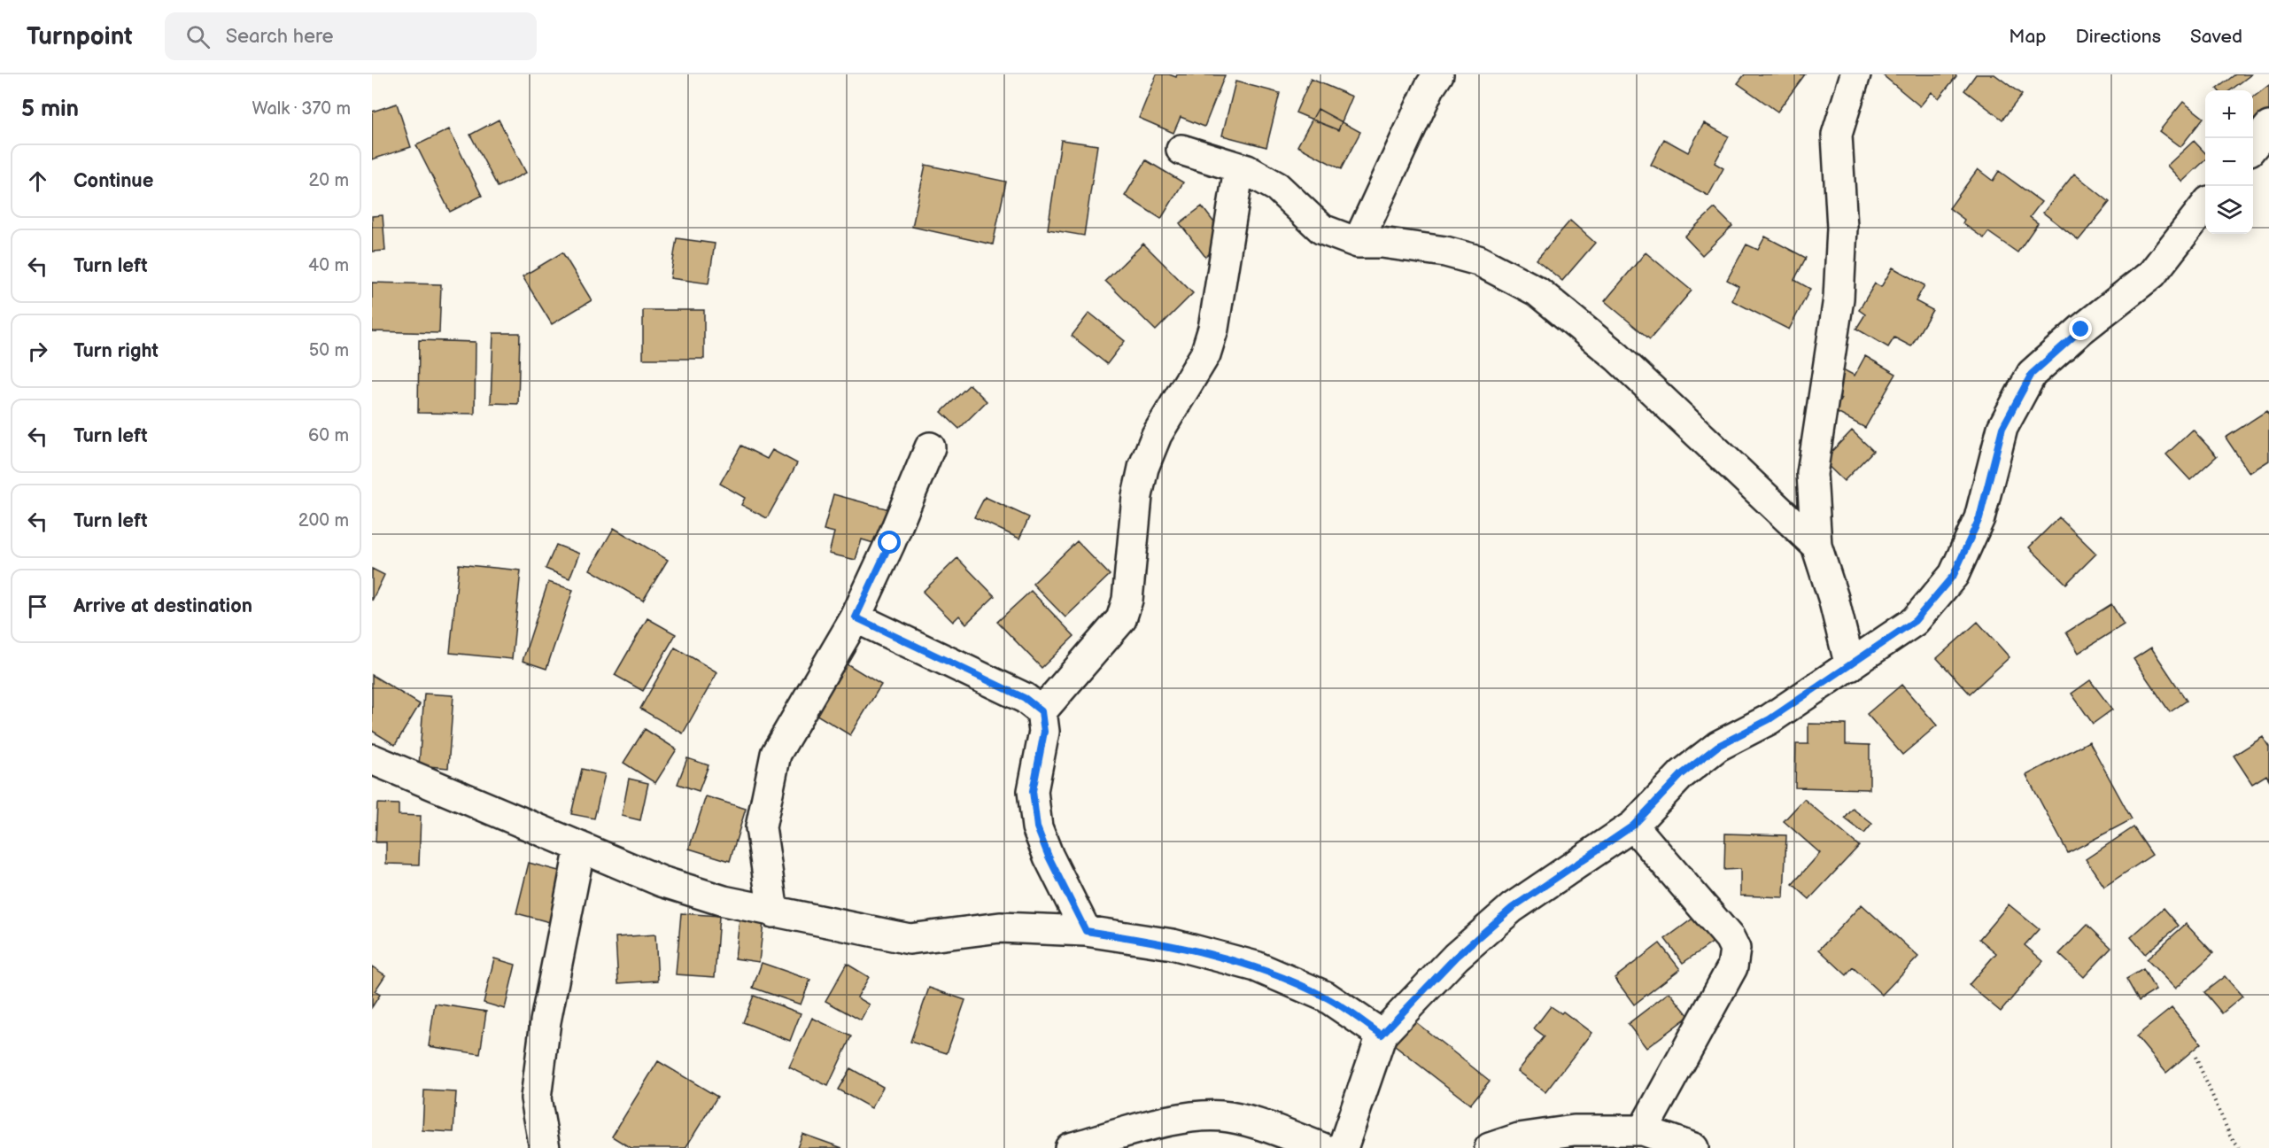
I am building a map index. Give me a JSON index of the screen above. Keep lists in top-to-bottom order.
{
  "page": {
    "header": "Turnpoint",
    "search": "Search here",
    "nav": ["Map", "Directions", "Saved"],
    "heading": ["5 min", "Walk · 370 m"],
    "map_buttons": ["+", "−"],
    "list": [
      ["Continue", "20 m"],
      ["Turn left", "40 m"],
      ["Turn right", "50 m"],
      ["Turn left", "60 m"],
      ["Turn left", "200 m"],
      "Arrive at destination"
    ]
  }
}
